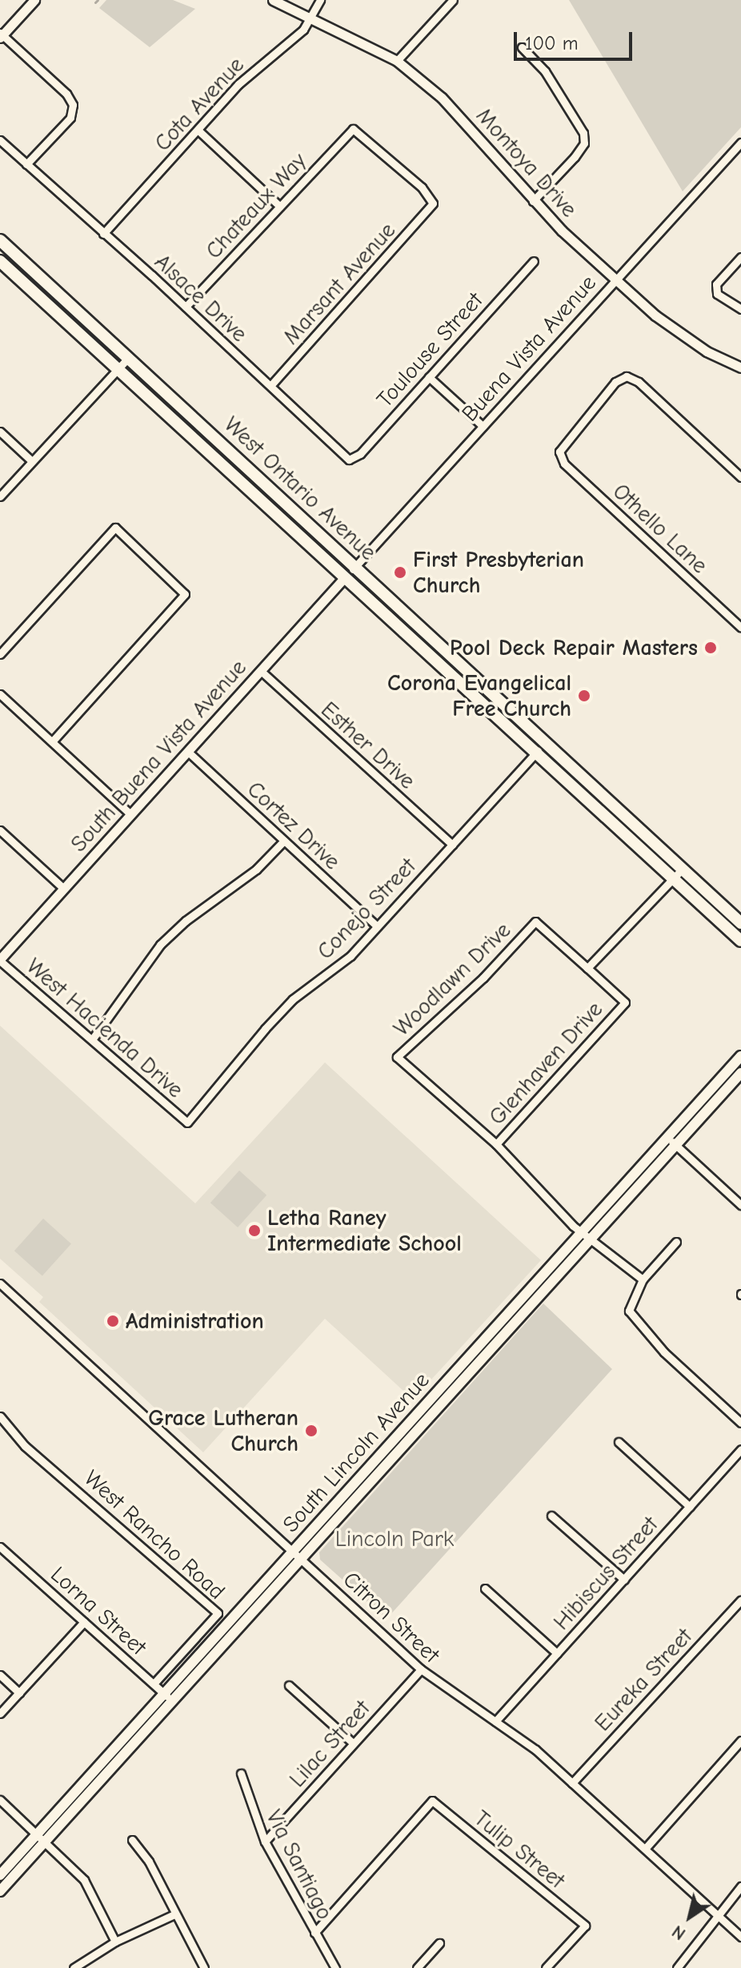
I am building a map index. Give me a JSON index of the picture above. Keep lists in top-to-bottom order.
{
  "streets": {
    "main road": ["West Ontario Avenue", "South Lincoln Avenue"],
    "street": [
      "Cota Avenue",
      "Montoya Drive",
      "Chateaux Way",
      "Marsant Avenue",
      "Alsace Drive",
      "Buena Vista Avenue",
      "Toulouse Street",
      "Othello Lane",
      "Esther Drive",
      "South Buena Vista Avenue",
      "Cortez Drive",
      "Conejo Street",
      "Woodlawn Drive",
      "West Hacienda Drive",
      "Glenhaven Drive",
      "West Rancho Road",
      "Hibiscus Street",
      "Lorna Street",
      "Citron Street",
      "Eureka Street",
      "Lilac Street",
      "Tulip Street",
      "Via Santiago"
    ]
  },
  "crossings": [
    ["Cota Avenue", "Montoya Drive"],
    ["Cota Avenue", "Alsace Drive"],
    ["Montoya Drive", "Buena Vista Avenue"],
    ["Chateaux Way", "Marsant Avenue"],
    ["Chateaux Way", "Alsace Drive"],
    ["Marsant Avenue", "Alsace Drive"],
    ["Alsace Drive", "Toulouse Street"],
    ["Buena Vista Avenue", "West Ontario Avenue"],
    ["Buena Vista Avenue", "South Buena Vista Avenue"],
    ["West Ontario Avenue", "South Buena Vista Avenue"],
    ["West Ontario Avenue", "Conejo Street"],
    ["West Ontario Avenue", "Glenhaven Drive"],
    ["Esther Drive", "South Buena Vista Avenue"],
    ["Esther Drive", "Conejo Street"],
    ["South Buena Vista Avenue", "Cortez Drive"],
    ["South Buena Vista Avenue", "West Hacienda Drive"],
    ["Cortez Drive", "Conejo Street"],
    ["Conejo Street", "West Hacienda Drive"],
    ["Woodlawn Drive", "Glenhaven Drive"],
    ["South Lincoln Avenue", "Lorna Street"],
    ["South Lincoln Avenue", "Citron Street"],
    ["West Rancho Road", "Lorna Street"],
    ["Hibiscus Street", "Citron Street"],
    ["Citron Street", "Eureka Street"],
    ["Citron Street", "Lilac Street"],
    ["Lilac Street", "Via Santiago"],
    ["Tulip Street", "Via Santiago"]
  ],
  "parks": ["Lincoln Park"],
  "places": [
    "First Presbyterian Church",
    "Pool Deck Repair Masters",
    "Corona Evangelical Free Church",
    "Letha Raney Intermediate School",
    "Administration",
    "Grace Lutheran Church"
  ],
  "scale_bar": "100 m",
  "north": "bottom left"
}
